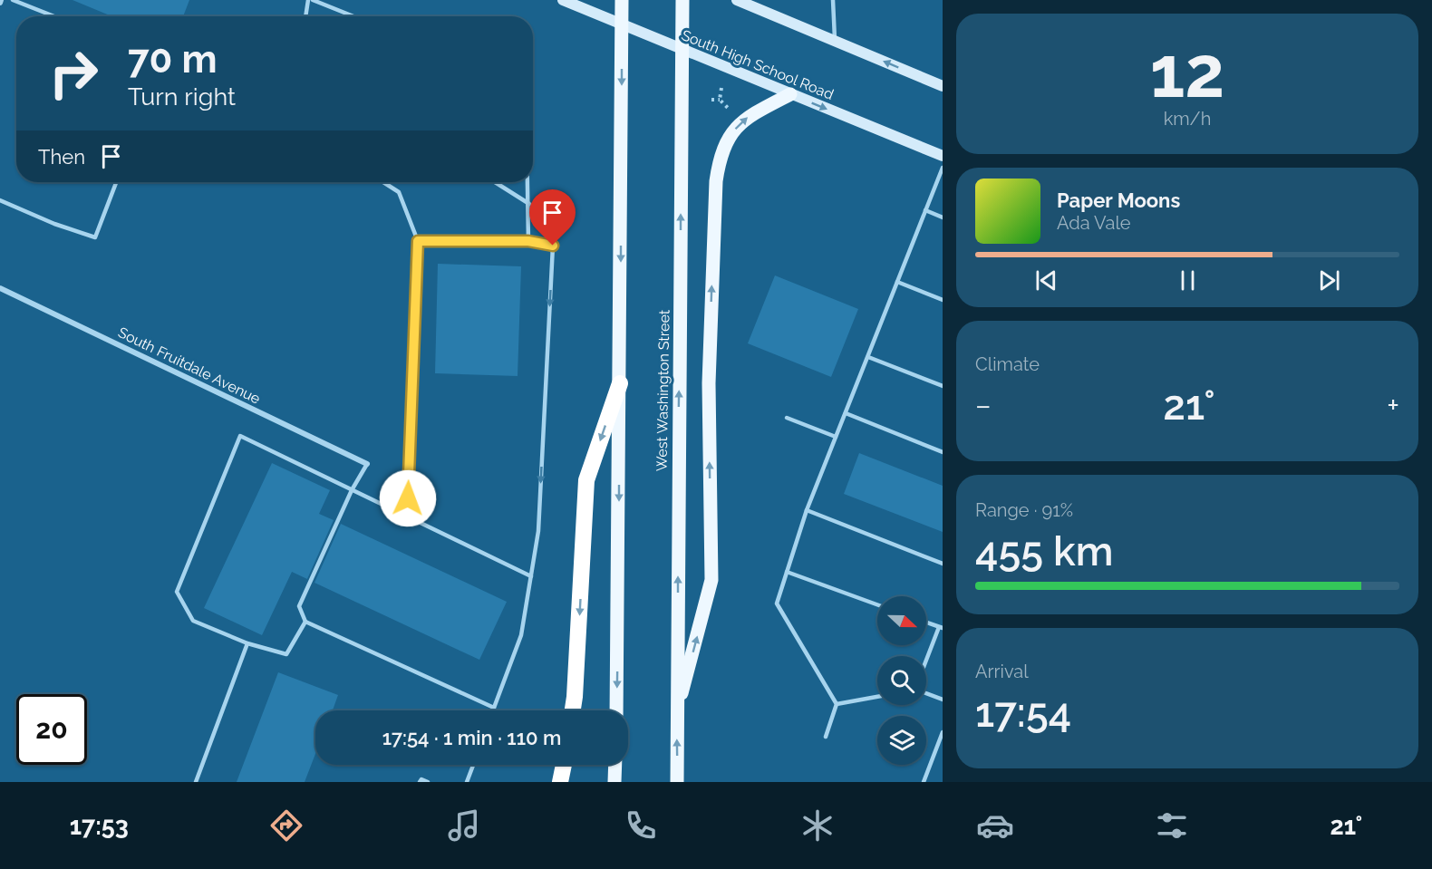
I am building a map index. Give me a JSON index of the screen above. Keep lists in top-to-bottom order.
{
  "streets": {
    "main road": ["West Washington Street"],
    "street": ["South High School Road", "South Fruitdale Avenue"]
  },
  "crossings": [
    ["South High School Road", "West Washington Street"]
  ],
  "north": "right",
  "page": {
    "tile": [
      ["12", "km/h"],
      "Climate",
      ["Range · 91%", "455 km"],
      ["Arrival", "17:54"]
    ],
    "turn": ["70 m", "Turn right"],
    "then": "Then",
    "song": ["Paper Moons", "Ada Vale"],
    "heat": ["−", "21°", "+"],
    "limit": "20",
    "trip": "17:54 · 1 min · 110 m",
    "tabs": ["17:53", "21°"]
  }
}
